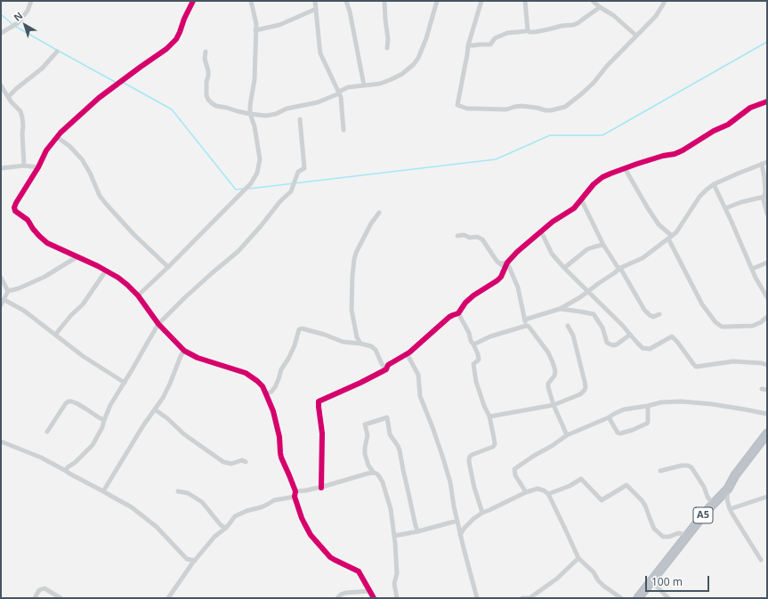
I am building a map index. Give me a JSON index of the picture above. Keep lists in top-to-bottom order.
{
  "streets": {
    "highway": ["A5"]
  },
  "scale_bar": "100 m",
  "north": "top left"
}
